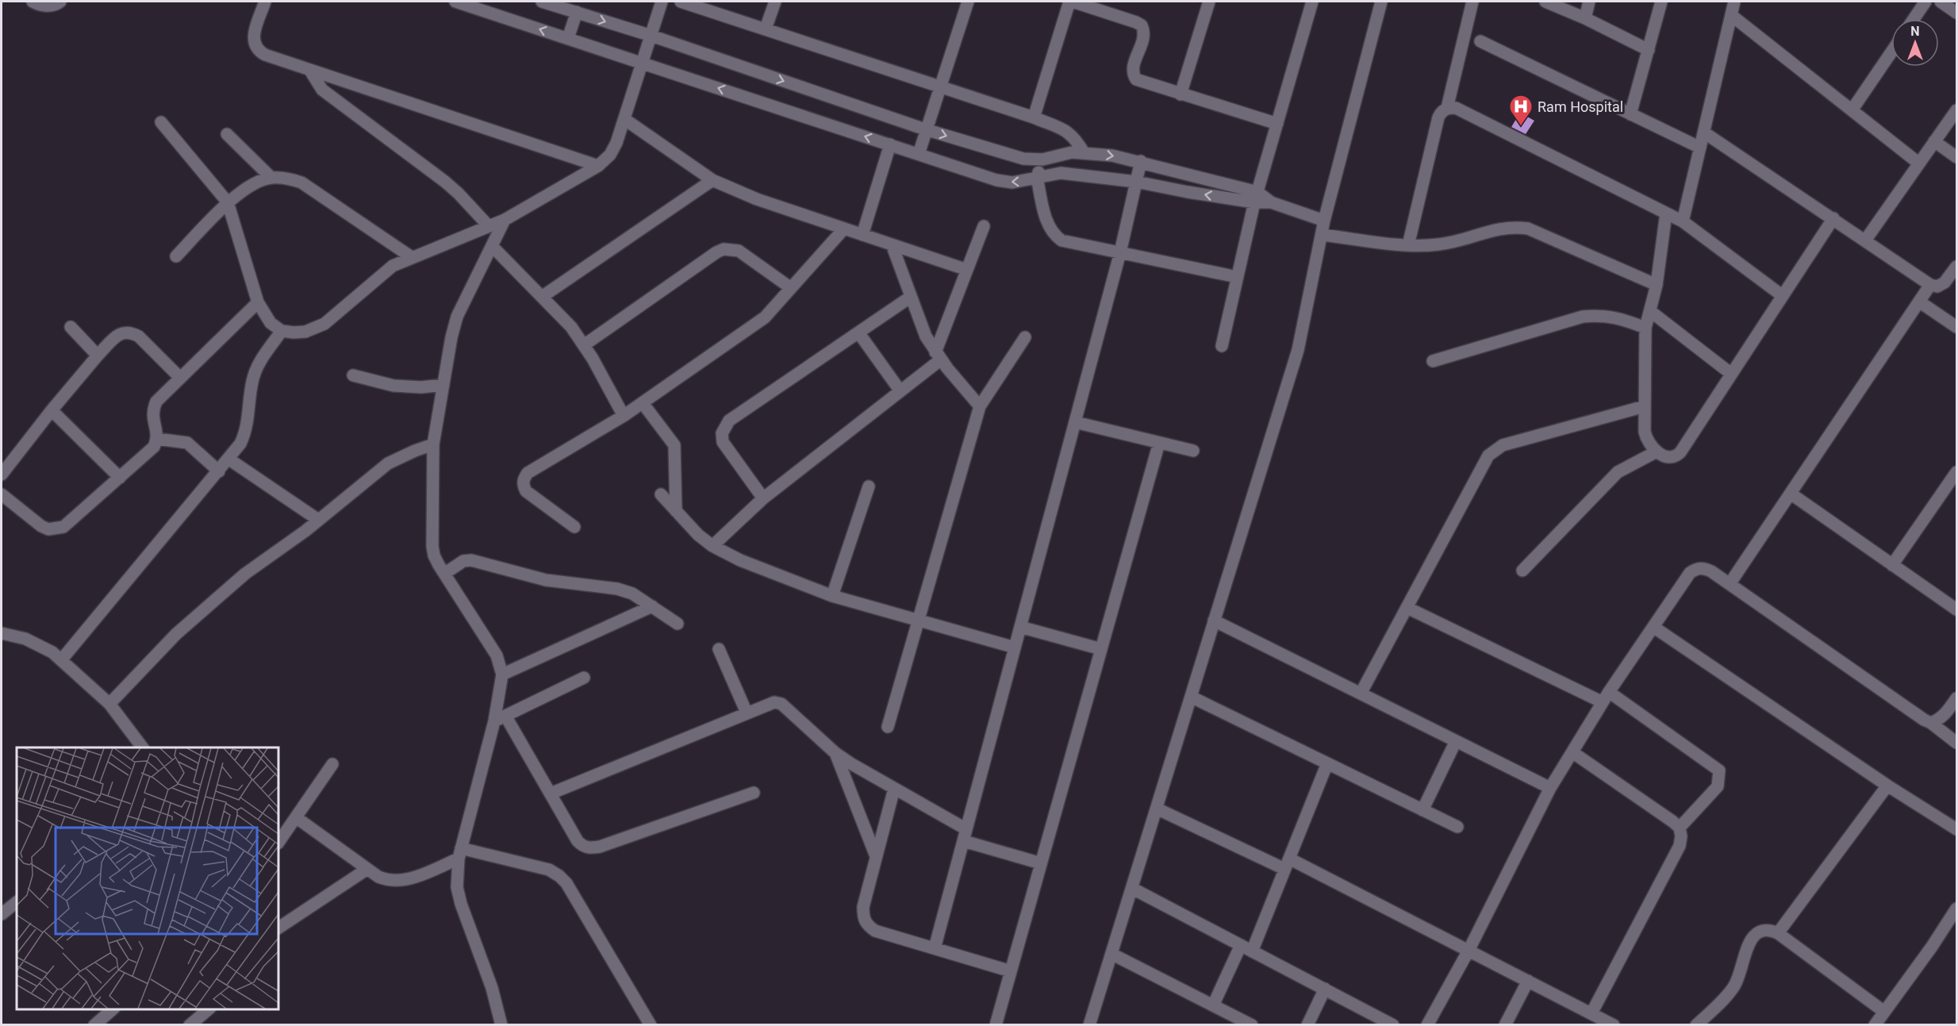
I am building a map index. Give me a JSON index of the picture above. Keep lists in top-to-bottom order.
{
  "places": {
    "hospital": ["Ram Hospital"]
  },
  "north": "top"
}
